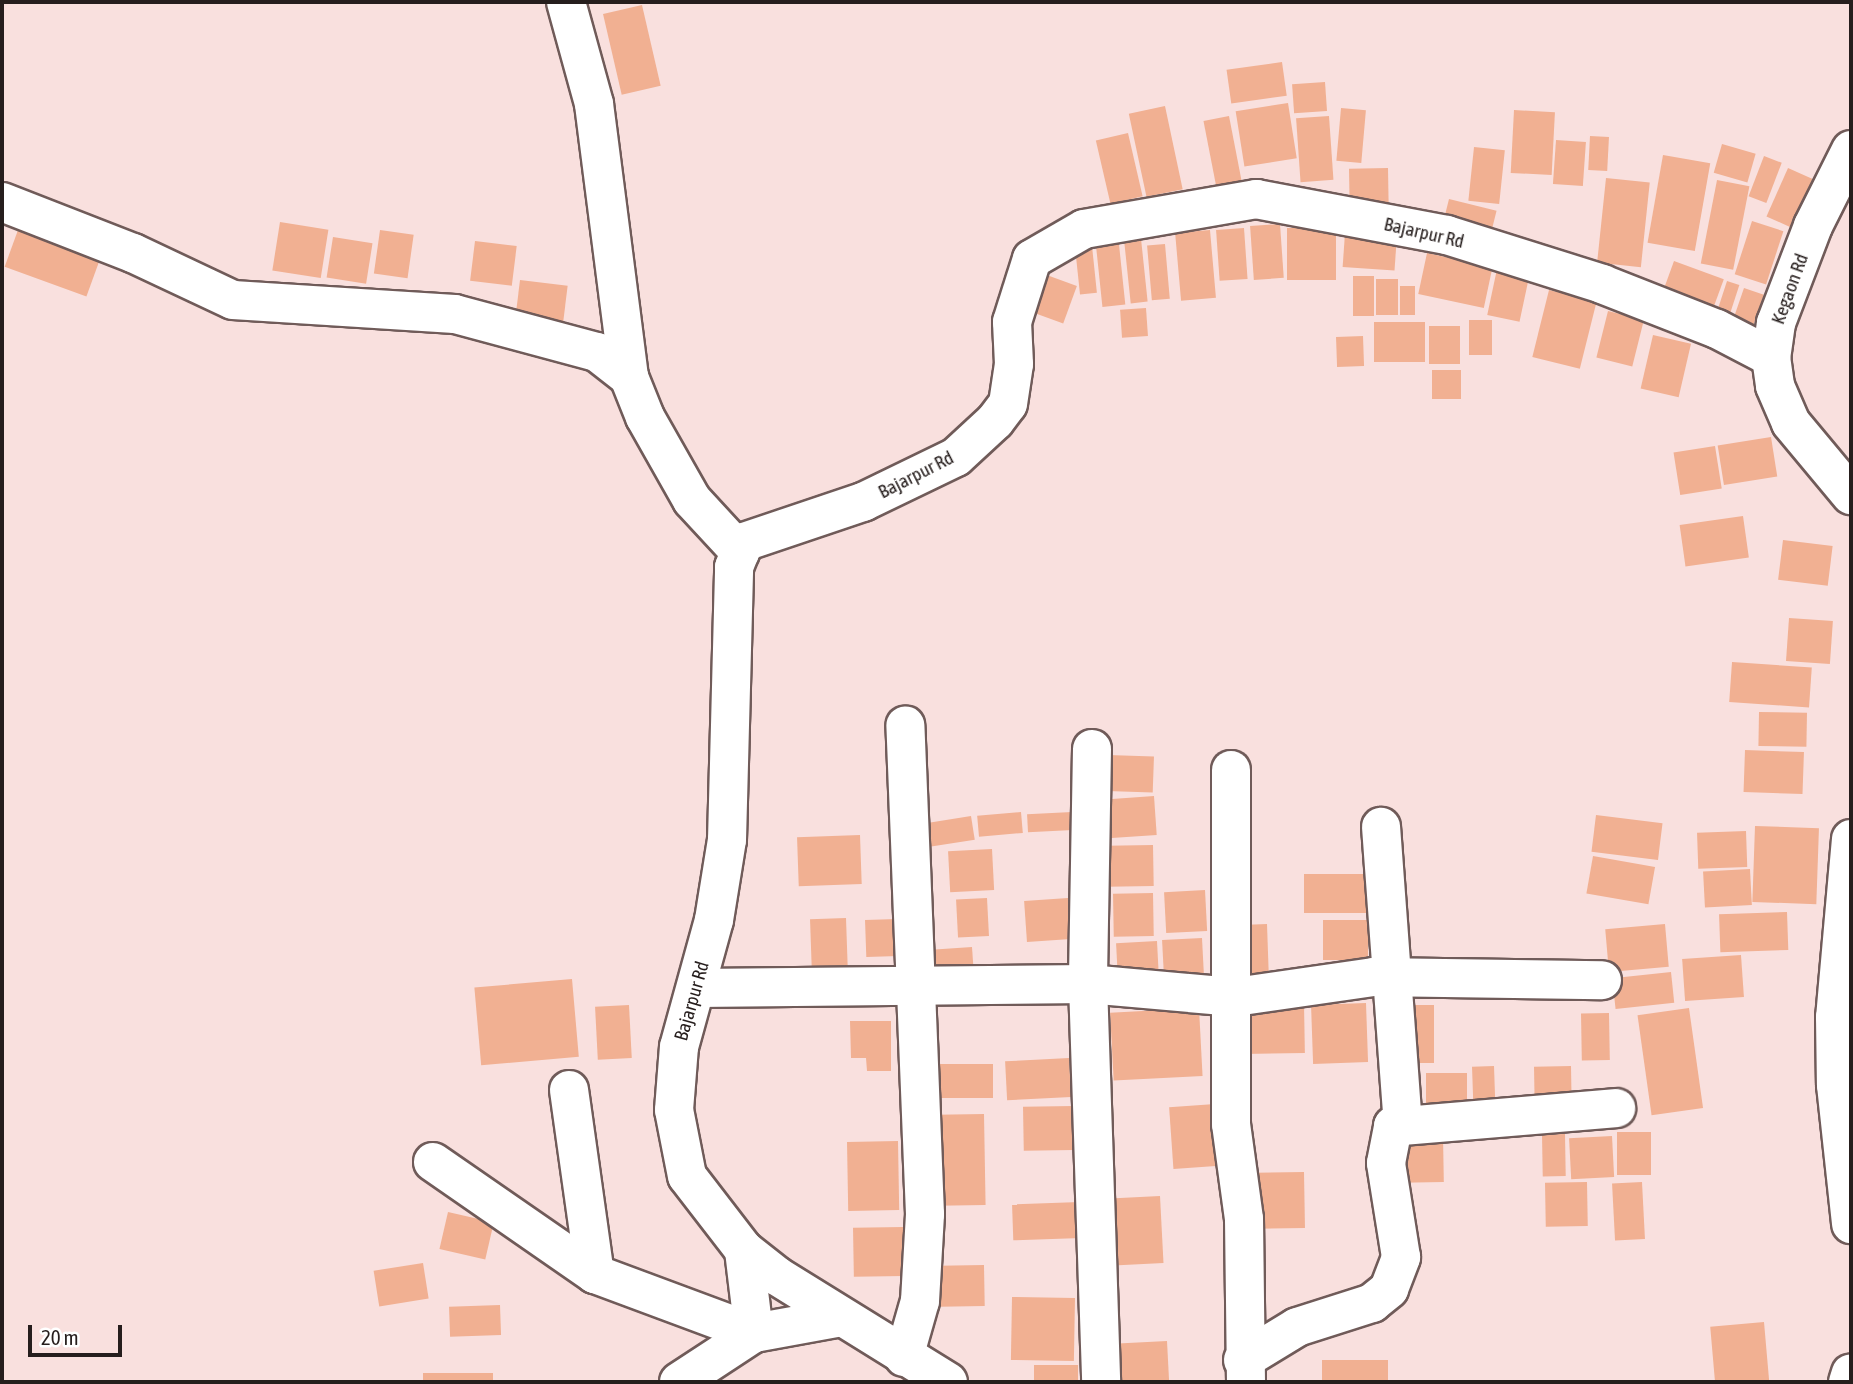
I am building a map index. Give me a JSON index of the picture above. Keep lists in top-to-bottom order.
{
  "streets": {
    "street": ["Bajarpur Rd", "Kegaon Rd"]
  },
  "crossings": [
    ["Bajarpur Rd", "Kegaon Rd"]
  ],
  "scale_bar": "20 m"
}
